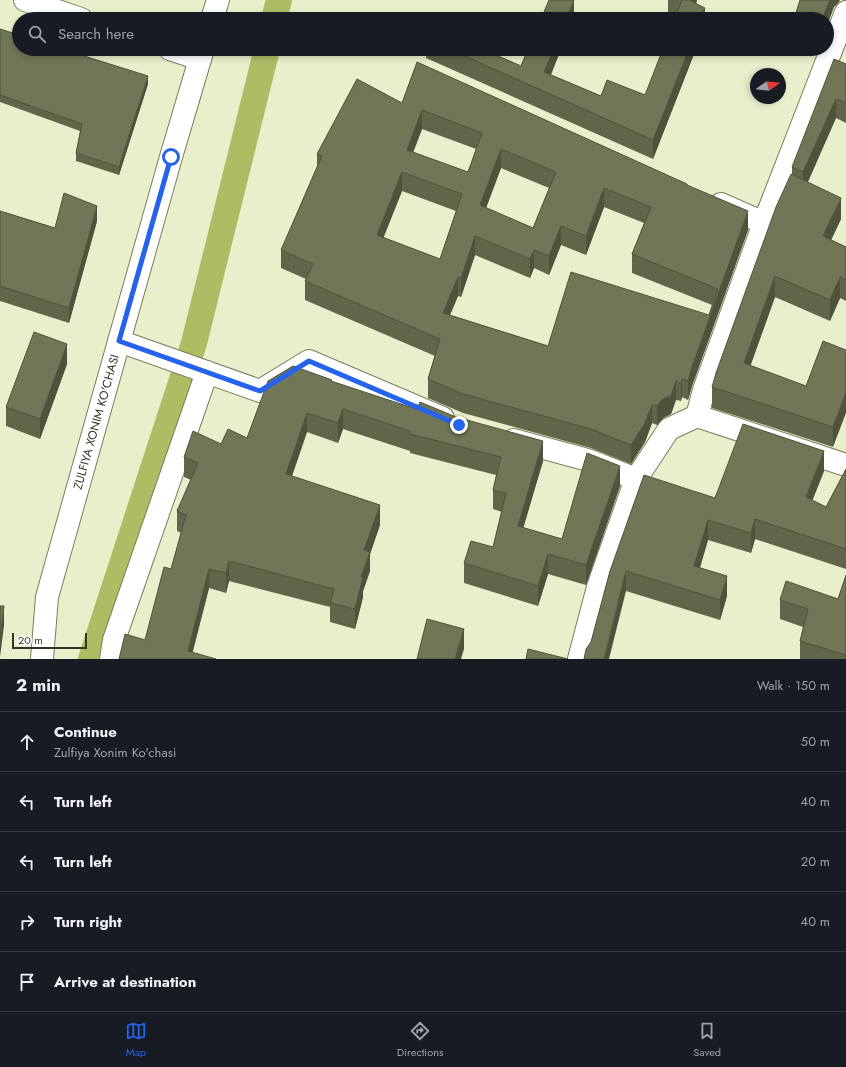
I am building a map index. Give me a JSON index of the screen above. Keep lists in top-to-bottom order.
{
  "streets": {
    "street": ["ZULFIYA XONIM KO'CHASI"]
  },
  "scale_bar": "20 m",
  "north": "right",
  "page": {
    "search": "Search here",
    "scale": "20 m",
    "heading": ["2 min", "Walk · 150 m"],
    "list": [
      ["Continue", "Zulfiya Xonim Ko'chasi", "50 m"],
      ["Turn left", "40 m"],
      ["Turn left", "20 m"],
      ["Turn right", "40 m"],
      "Arrive at destination"
    ],
    "nav": ["Map", "Directions", "Saved"]
  }
}
